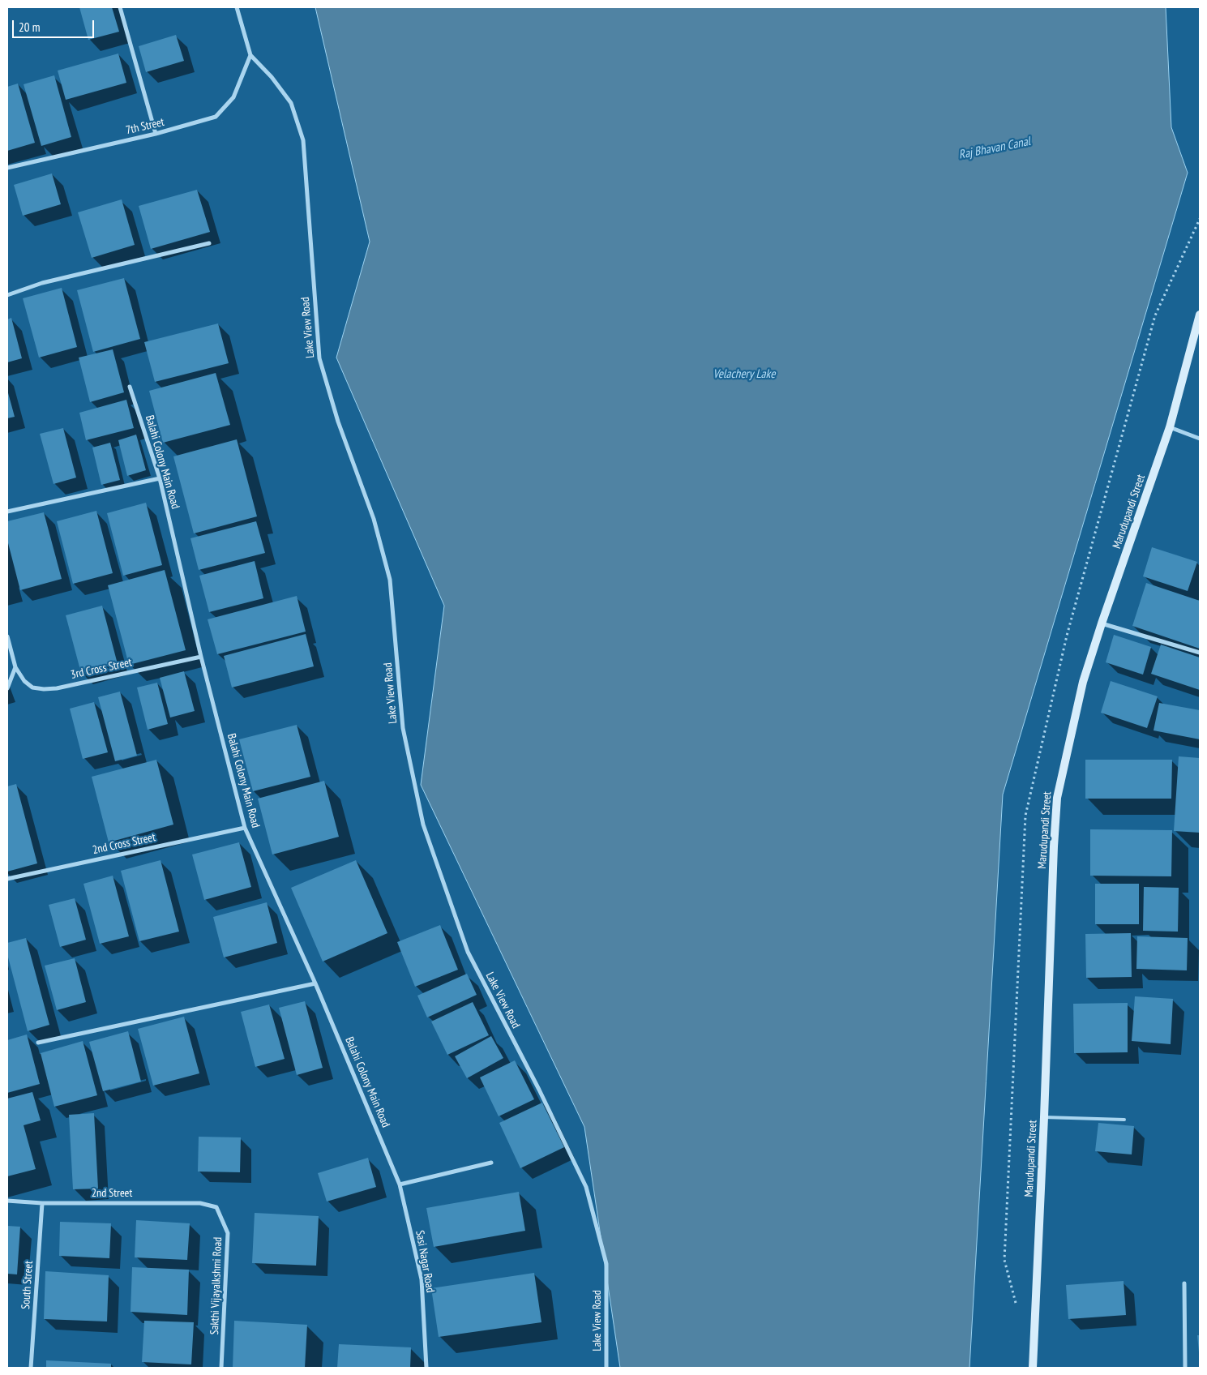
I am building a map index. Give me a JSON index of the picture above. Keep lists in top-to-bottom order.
{
  "streets": {
    "street": [
      "7th Street",
      "Lake View Road",
      "Balahi Colony Main Road",
      "Marudupandi Street",
      "3rd Cross Street",
      "2nd Cross Street",
      "2nd Street",
      "Sasi Nagar Road",
      "South Street",
      "Sakthi Vijayalkshmi Road"
    ]
  },
  "crossings": [
    ["7th Street", "Lake View Road"],
    ["Balahi Colony Main Road", "3rd Cross Street"],
    ["Balahi Colony Main Road", "2nd Cross Street"],
    ["Balahi Colony Main Road", "Sasi Nagar Road"],
    ["2nd Street", "South Street"],
    ["2nd Street", "Sakthi Vijayalkshmi Road"]
  ],
  "water": ["Raj Bhavan Canal", "Velachery Lake"],
  "scale_bar": "20 m"
}
